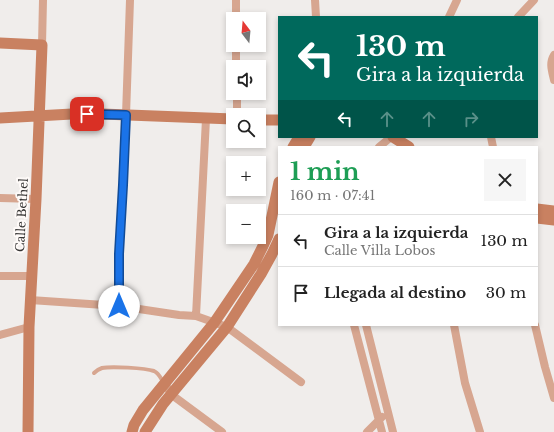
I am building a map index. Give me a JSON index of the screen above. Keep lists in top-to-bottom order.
{
  "streets": {
    "street": ["Calle Bethel"]
  },
  "north": "top",
  "page": {
    "map_buttons": ["+", "−"],
    "turn": ["130 m", "Gira a la izquierda"],
    "heading": ["1 min", "160 m · 07:41"],
    "list": [
      {
        "name": "Gira a la izquierda",
        "note": "Calle Villa Lobos",
        "value": "130 m"
      },
      {
        "name": "Llegada al destino",
        "value": "30 m"
      }
    ]
  }
}
